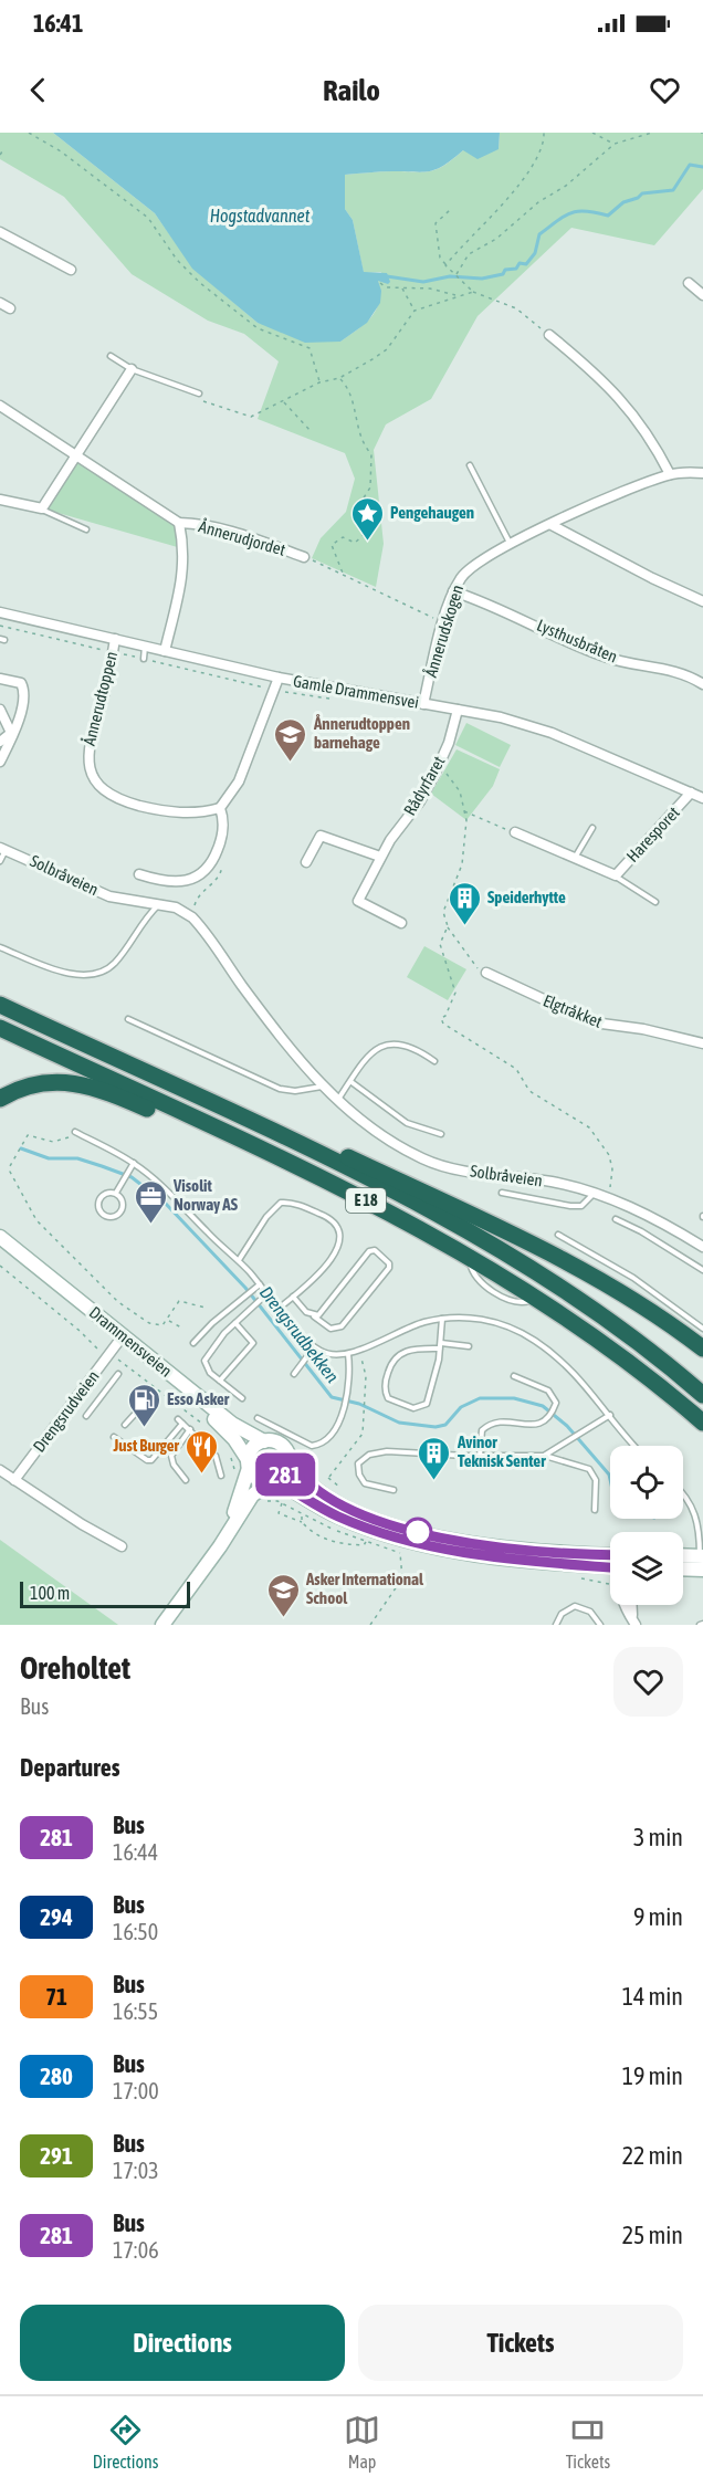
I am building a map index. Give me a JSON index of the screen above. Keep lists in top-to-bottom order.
{
  "streets": {
    "highway": ["E 18"],
    "main road": ["Drammensveien"],
    "street": [
      "Ånnerudjordet",
      "Ånnerudskogen",
      "Lysthusbråten",
      "Gamle Drammensvei",
      "Ånnerudtoppen",
      "Rådyrfaret",
      "Haresporet",
      "Solbråveien",
      "Elgtråkket",
      "Drengsrudveien"
    ]
  },
  "crossings": [
    ["Ånnerudjordet", "Gamle Drammensvei"],
    ["Ånnerudskogen", "Lysthusbråten"],
    ["Ånnerudskogen", "Gamle Drammensvei"],
    ["Gamle Drammensvei", "Ånnerudtoppen"],
    ["Gamle Drammensvei", "Rådyrfaret"],
    ["Gamle Drammensvei", "Haresporet"],
    ["Drammensveien", "Drengsrudveien"]
  ],
  "water": ["Hogstadvannet", "Drengsrudbekken"],
  "places": {
    "place": ["Pengehaugen"],
    "school or university": ["Ånnerudtoppen barnehage", "Asker International School"],
    "building": ["Speiderhytte", "Avinor Teknisk Senter"],
    "office": ["Visolit Norway AS"],
    "fuel station": ["Esso Asker"],
    "restaurant": ["Just Burger"]
  },
  "lines": ["bus line 281"],
  "scale_bar": "100 m",
  "page": {
    "status": "16:41",
    "header": "Railo",
    "on_map": "281",
    "scale": "100 m",
    "heading": [
      ["Oreholtet", "Bus"],
      "Departures"
    ],
    "list": [
      {
        "mark": "281",
        "name": "Bus",
        "note": "16:44",
        "value": "3 min"
      },
      {
        "mark": "294",
        "name": "Bus",
        "note": "16:50",
        "value": "9 min"
      },
      {
        "mark": "71",
        "name": "Bus",
        "note": "16:55",
        "value": "14 min"
      },
      {
        "mark": "280",
        "name": "Bus",
        "note": "17:00",
        "value": "19 min"
      },
      {
        "mark": "291",
        "name": "Bus",
        "note": "17:03",
        "value": "22 min"
      },
      {
        "mark": "281",
        "name": "Bus",
        "note": "17:06",
        "value": "25 min"
      }
    ],
    "buttons": ["Directions", "Tickets"],
    "tabs": ["Directions", "Map", "Tickets"]
  }
}
